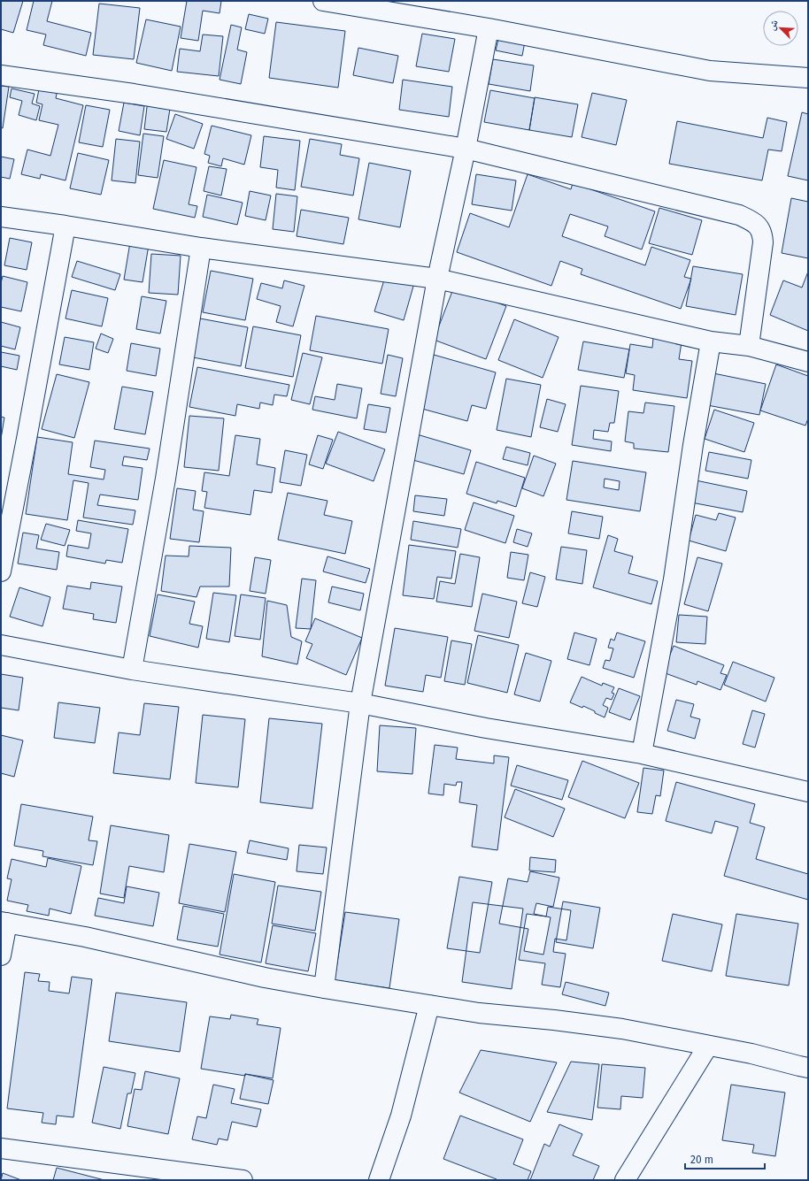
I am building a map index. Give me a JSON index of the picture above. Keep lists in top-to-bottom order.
{
  "scale_bar": "20 m",
  "north": "top left"
}
